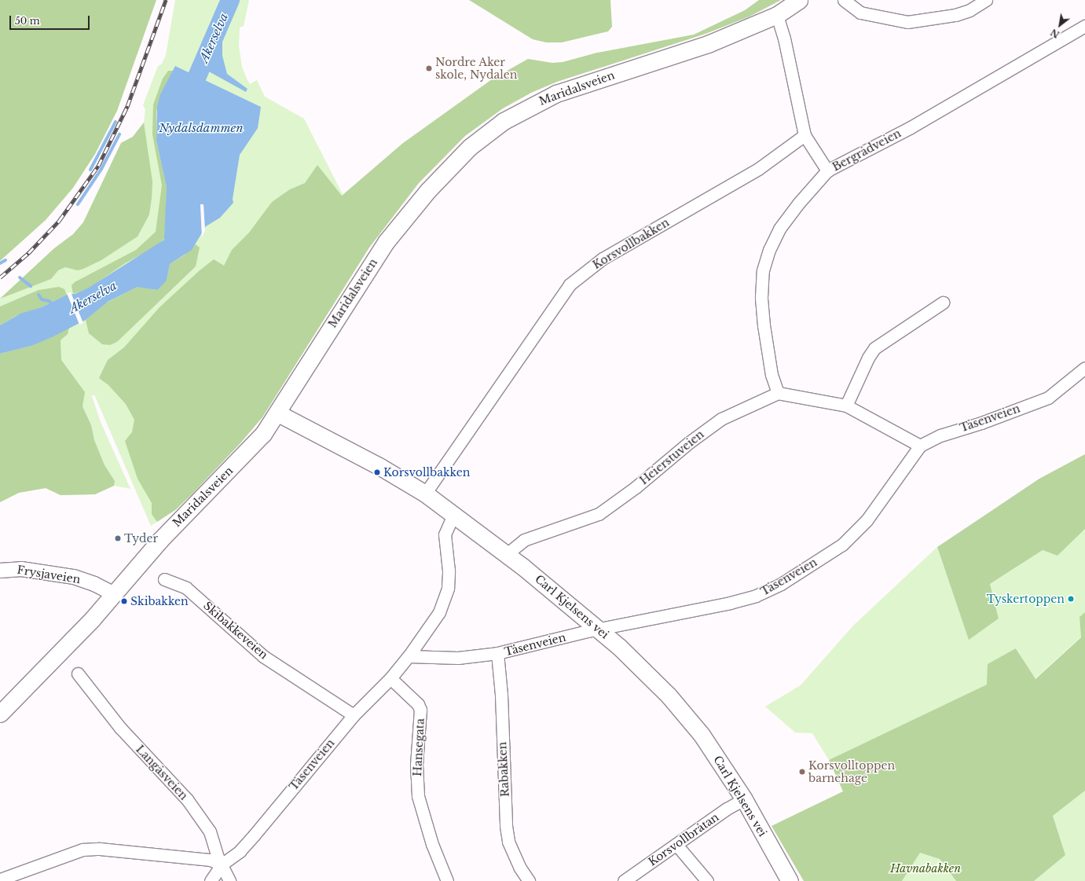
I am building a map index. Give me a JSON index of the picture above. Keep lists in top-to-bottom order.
{
  "streets": {
    "main road": ["Maridalsveien", "Carl Kjelsens vei"],
    "street": [
      "Bergrådveien",
      "Korsvollbakken",
      "Tåsenveien",
      "Heierstuveien",
      "Frysjaveien",
      "Skibakkeveien",
      "Hansegata",
      "Rabakken",
      "Langåsveien",
      "Korsvollbråtan"
    ]
  },
  "crossings": [
    ["Maridalsveien", "Frysjaveien"],
    ["Maridalsveien", "Carl Kjelsens vei"],
    ["Bergrådveien", "Heierstuveien"],
    ["Korsvollbakken", "Carl Kjelsens vei"],
    ["Tåsenveien", "Carl Kjelsens vei"],
    ["Tåsenveien", "Skibakkeveien"],
    ["Tåsenveien", "Hansegata"],
    ["Tåsenveien", "Rabakken"],
    ["Tåsenveien", "Langåsveien"],
    ["Heierstuveien", "Carl Kjelsens vei"],
    ["Carl Kjelsens vei", "Korsvollbråtan"]
  ],
  "water": ["Akerselva", "Nydalsdammen"],
  "parks": ["Havnabakken"],
  "places": [
    "Nordre Aker skole, Nydalen",
    "Korsvollbakken",
    "Tyder",
    "Tyskertoppen",
    "Skibakken",
    "Korsvolltoppen barnehage"
  ],
  "scale_bar": "50 m",
  "north": "bottom left"
}
